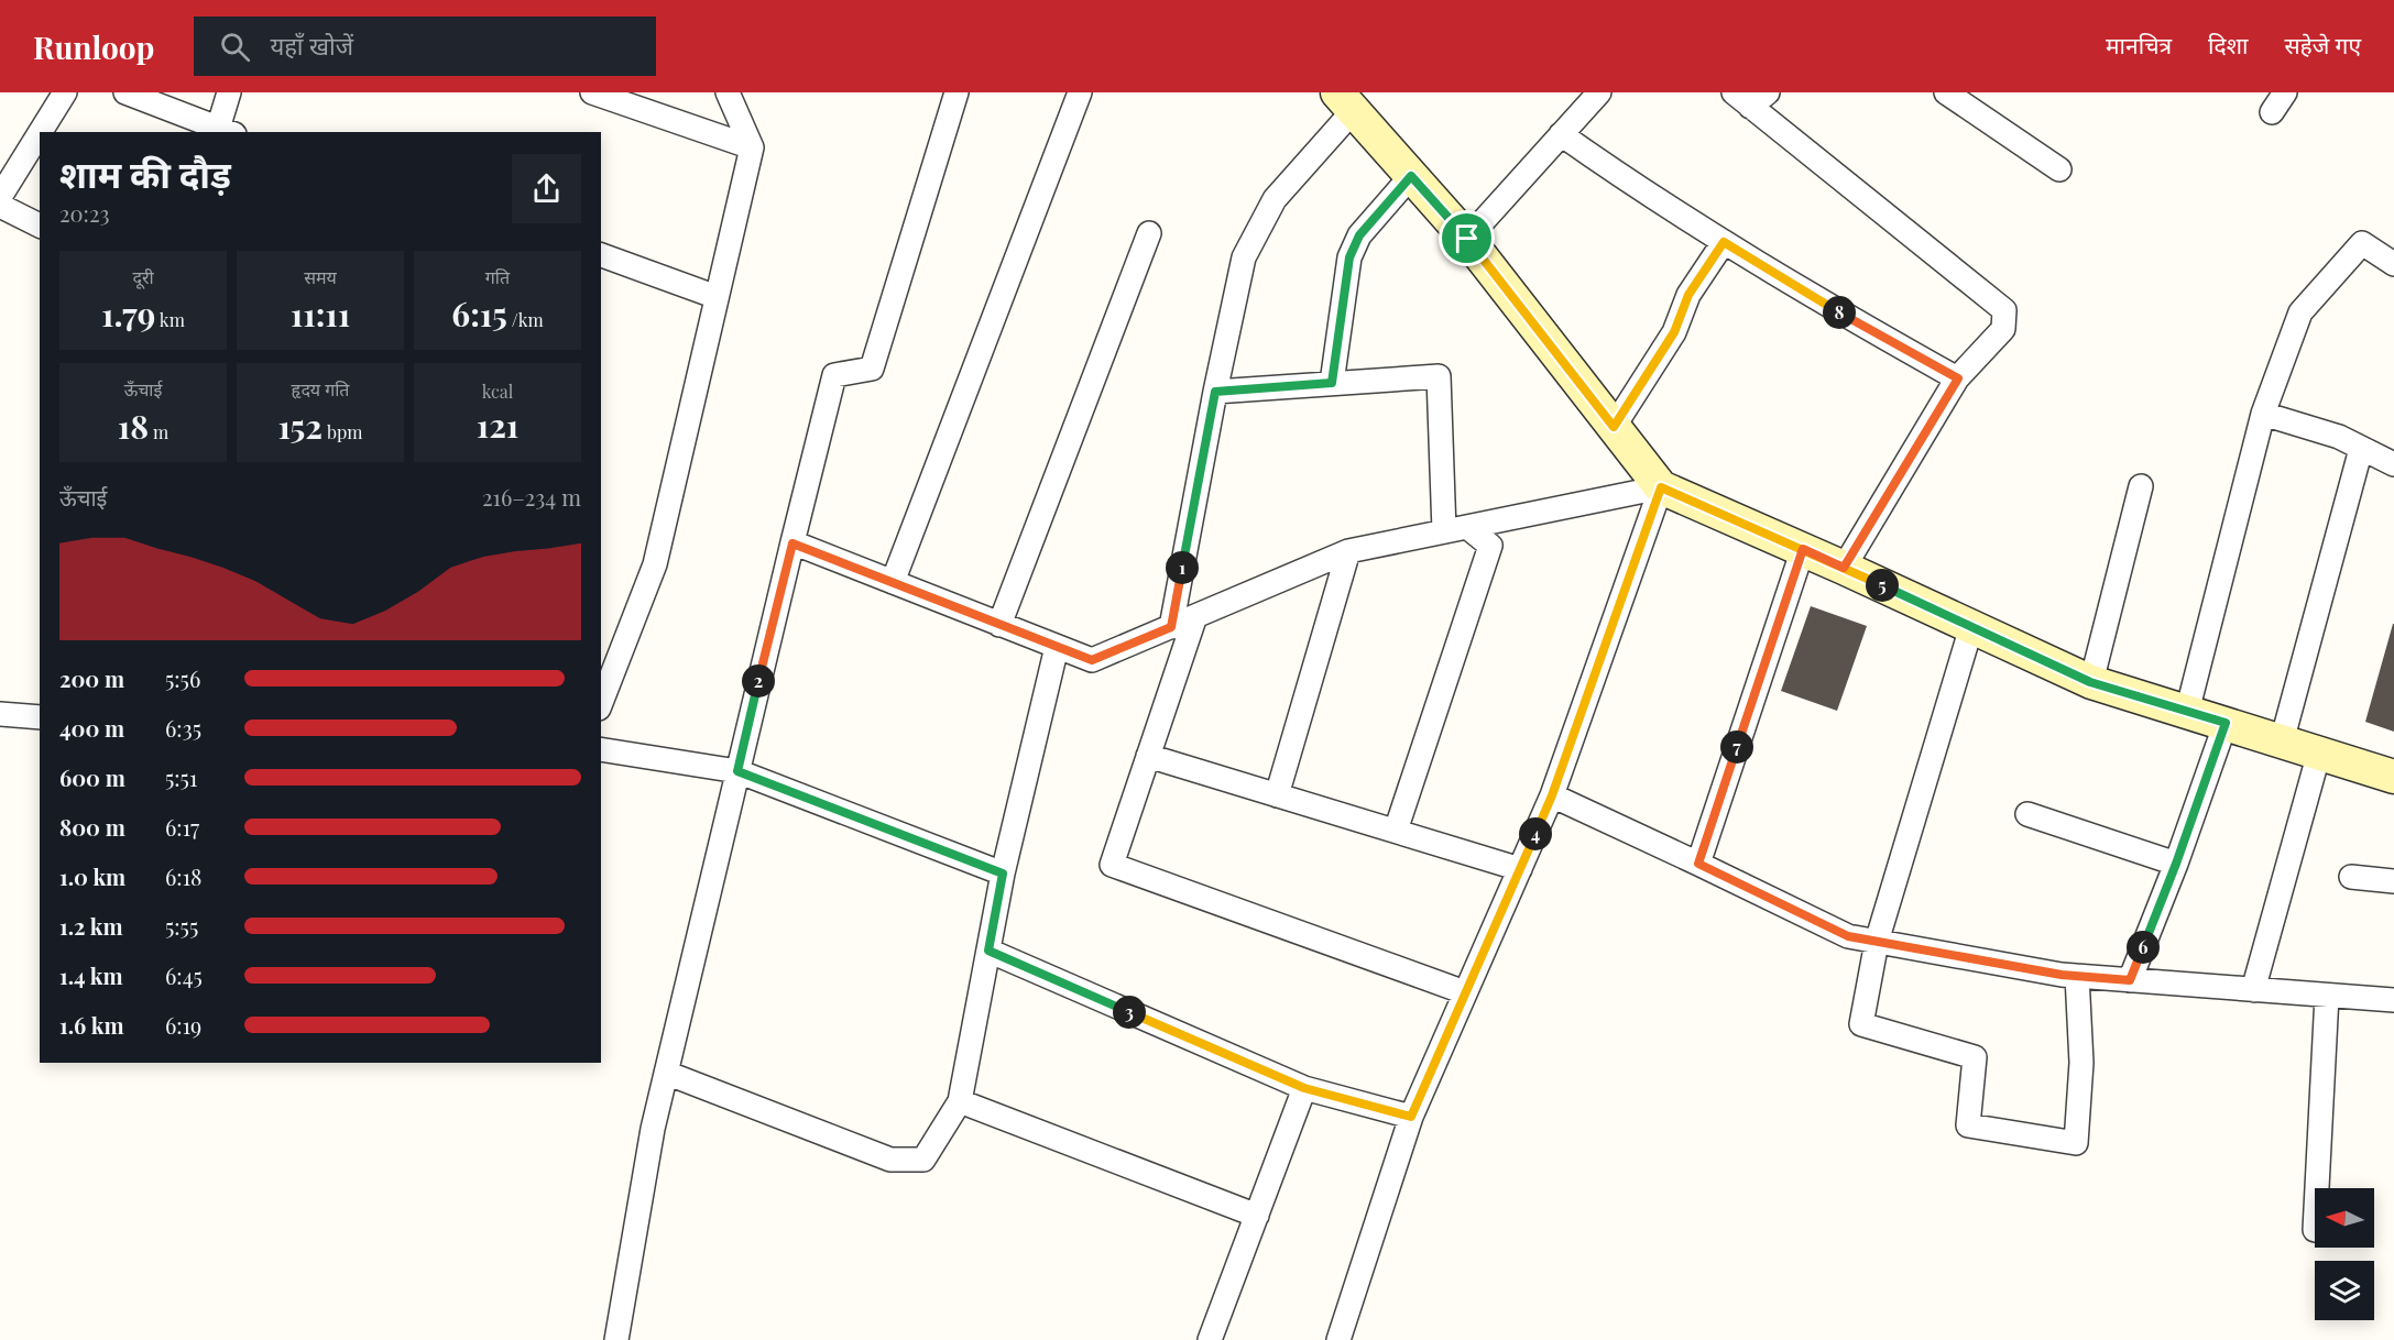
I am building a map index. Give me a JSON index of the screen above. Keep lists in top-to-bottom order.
{
  "north": "left",
  "page": {
    "header": "Runloop",
    "search": "यहाँ खोजें",
    "nav": ["मानचित्र", "दिशा", "सहेजे गए"],
    "heading": ["शाम की दौड़", "20:23"],
    "stats": [
      ["दूरी", "1.79 km"],
      ["समय", "11:11"],
      ["गति", "6:15 /km"],
      ["ऊँचाई", "18 m"],
      ["हृदय गति", "152 bpm"],
      ["kcal", "121"]
    ],
    "pins": [
      "8",
      "1",
      "5",
      "2",
      "7",
      "4",
      "6",
      "3"
    ],
    "chart": ["ऊँचाई", "216–234 m"],
    "list": [
      {
        "name": "200 m",
        "note": "5:56"
      },
      {
        "name": "400 m",
        "note": "6:35"
      },
      {
        "name": "600 m",
        "note": "5:51"
      },
      {
        "name": "800 m",
        "note": "6:17"
      },
      {
        "name": "1.0 km",
        "note": "6:18"
      },
      {
        "name": "1.2 km",
        "note": "5:55"
      },
      {
        "name": "1.4 km",
        "note": "6:45"
      },
      {
        "name": "1.6 km",
        "note": "6:19"
      }
    ]
  }
}
